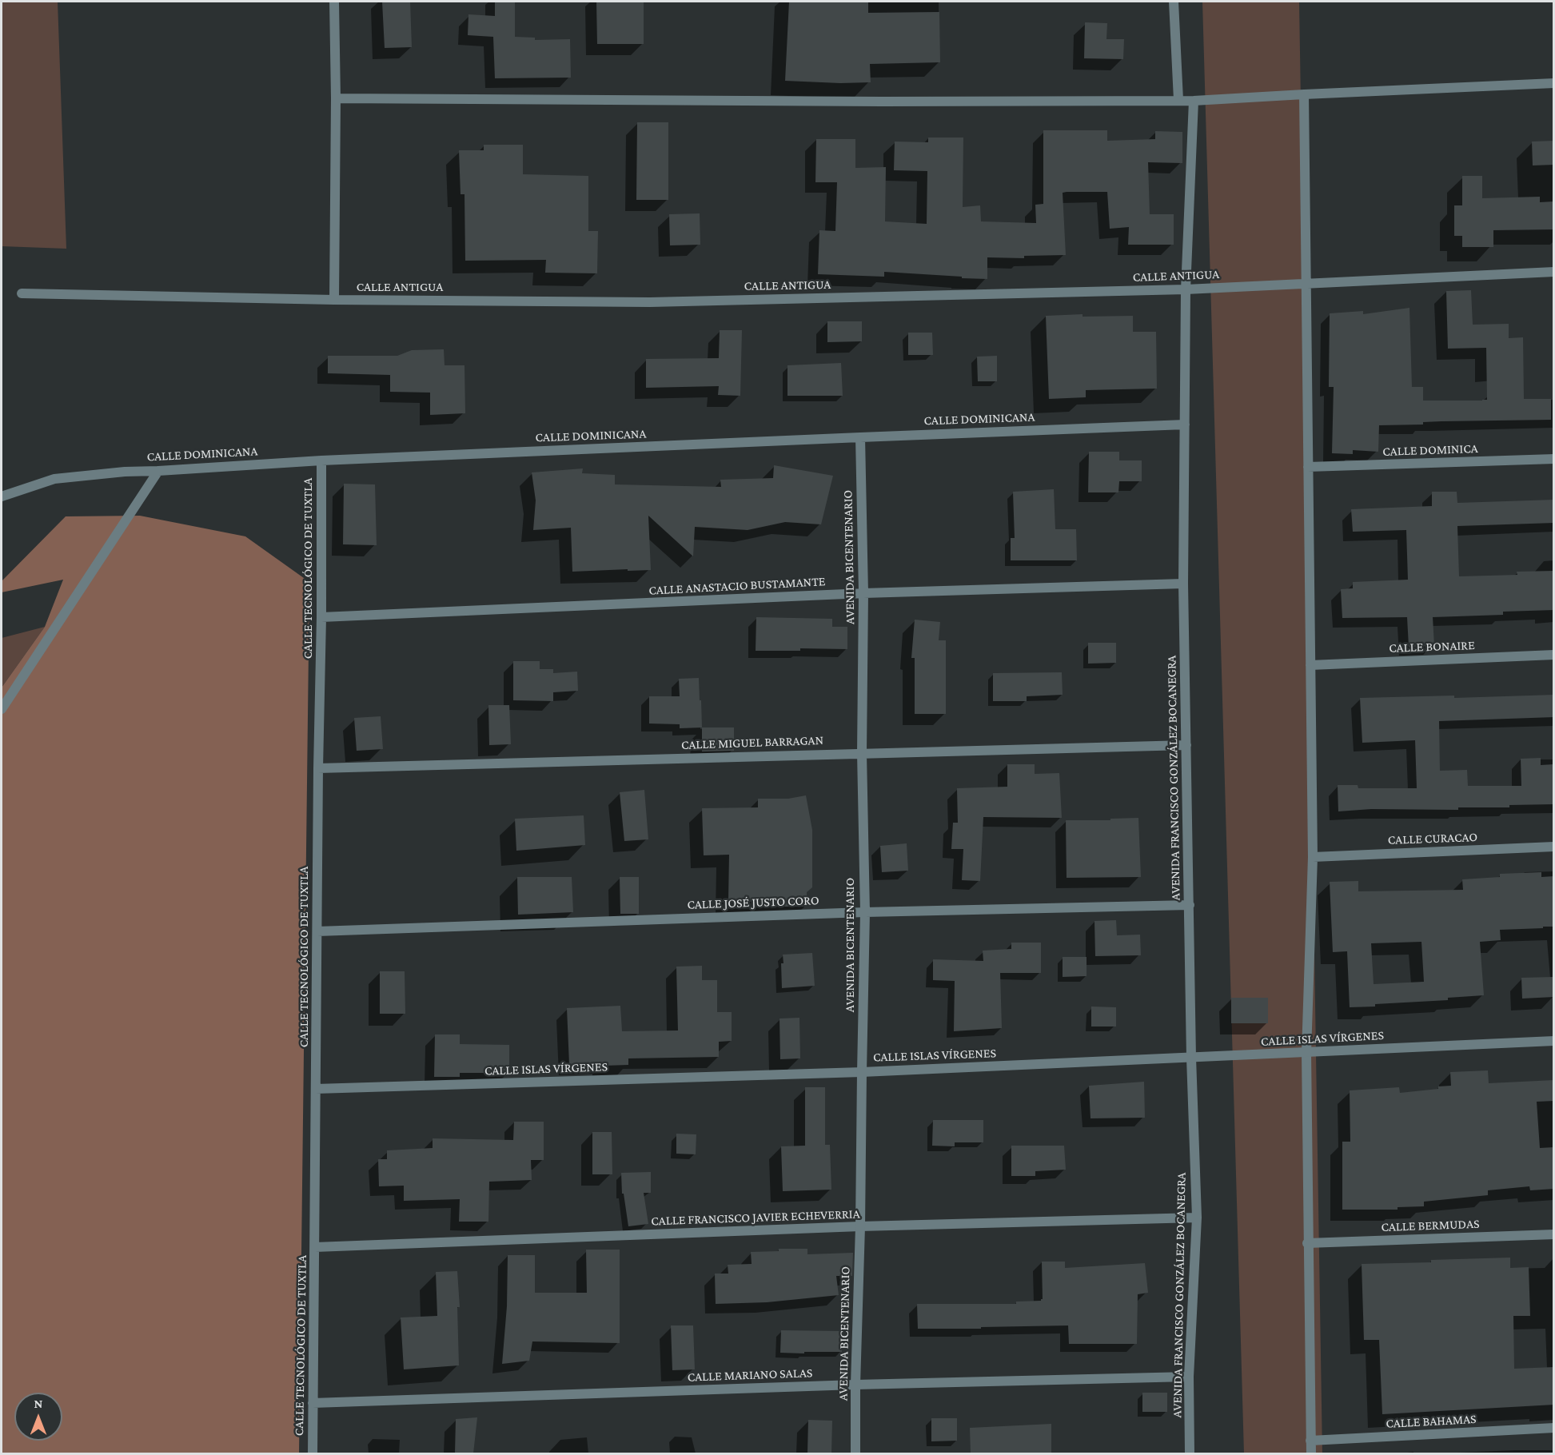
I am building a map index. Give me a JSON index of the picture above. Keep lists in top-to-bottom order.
{
  "streets": {
    "street": [
      "CALLE ANTIGUA",
      "CALLE DOMINICANA",
      "CALLE DOMINICA",
      "AVENIDA BICENTENARIO",
      "CALLE TECNOLÓGICO DE TUXTLA",
      "CALLE ANASTACIO BUSTAMANTE",
      "CALLE BONAIRE",
      "CALLE MIGUEL BARRAGAN",
      "AVENIDA FRANCISCO GONZÁLEZ BOCANEGRA",
      "CALLE CURACAO",
      "CALLE JOSÉ JUSTO CORO",
      "CALLE ISLAS VÍRGENES",
      "CALLE FRANCISCO JAVIER ECHEVERRIA",
      "CALLE BERMUDAS",
      "CALLE MARIANO SALAS",
      "CALLE BAHAMAS"
    ]
  },
  "crossings": [
    ["CALLE ANTIGUA", "AVENIDA FRANCISCO GONZÁLEZ BOCANEGRA"],
    ["CALLE DOMINICANA", "AVENIDA BICENTENARIO"],
    ["CALLE DOMINICANA", "CALLE TECNOLÓGICO DE TUXTLA"],
    ["CALLE DOMINICANA", "AVENIDA FRANCISCO GONZÁLEZ BOCANEGRA"],
    ["AVENIDA BICENTENARIO", "CALLE ANASTACIO BUSTAMANTE"],
    ["AVENIDA BICENTENARIO", "CALLE MIGUEL BARRAGAN"],
    ["AVENIDA BICENTENARIO", "CALLE JOSÉ JUSTO CORO"],
    ["AVENIDA BICENTENARIO", "CALLE ISLAS VÍRGENES"],
    ["AVENIDA BICENTENARIO", "CALLE FRANCISCO JAVIER ECHEVERRIA"],
    ["AVENIDA BICENTENARIO", "CALLE MARIANO SALAS"],
    ["CALLE TECNOLÓGICO DE TUXTLA", "CALLE ANASTACIO BUSTAMANTE"],
    ["CALLE TECNOLÓGICO DE TUXTLA", "CALLE MIGUEL BARRAGAN"],
    ["CALLE TECNOLÓGICO DE TUXTLA", "CALLE JOSÉ JUSTO CORO"],
    ["CALLE TECNOLÓGICO DE TUXTLA", "CALLE ISLAS VÍRGENES"],
    ["CALLE TECNOLÓGICO DE TUXTLA", "CALLE FRANCISCO JAVIER ECHEVERRIA"],
    ["CALLE TECNOLÓGICO DE TUXTLA", "CALLE MARIANO SALAS"],
    ["CALLE ANASTACIO BUSTAMANTE", "AVENIDA FRANCISCO GONZÁLEZ BOCANEGRA"],
    ["CALLE MIGUEL BARRAGAN", "AVENIDA FRANCISCO GONZÁLEZ BOCANEGRA"],
    ["AVENIDA FRANCISCO GONZÁLEZ BOCANEGRA", "CALLE JOSÉ JUSTO CORO"],
    ["AVENIDA FRANCISCO GONZÁLEZ BOCANEGRA", "CALLE ISLAS VÍRGENES"],
    ["AVENIDA FRANCISCO GONZÁLEZ BOCANEGRA", "CALLE FRANCISCO JAVIER ECHEVERRIA"],
    ["AVENIDA FRANCISCO GONZÁLEZ BOCANEGRA", "CALLE MARIANO SALAS"]
  ],
  "north": "top"
}
